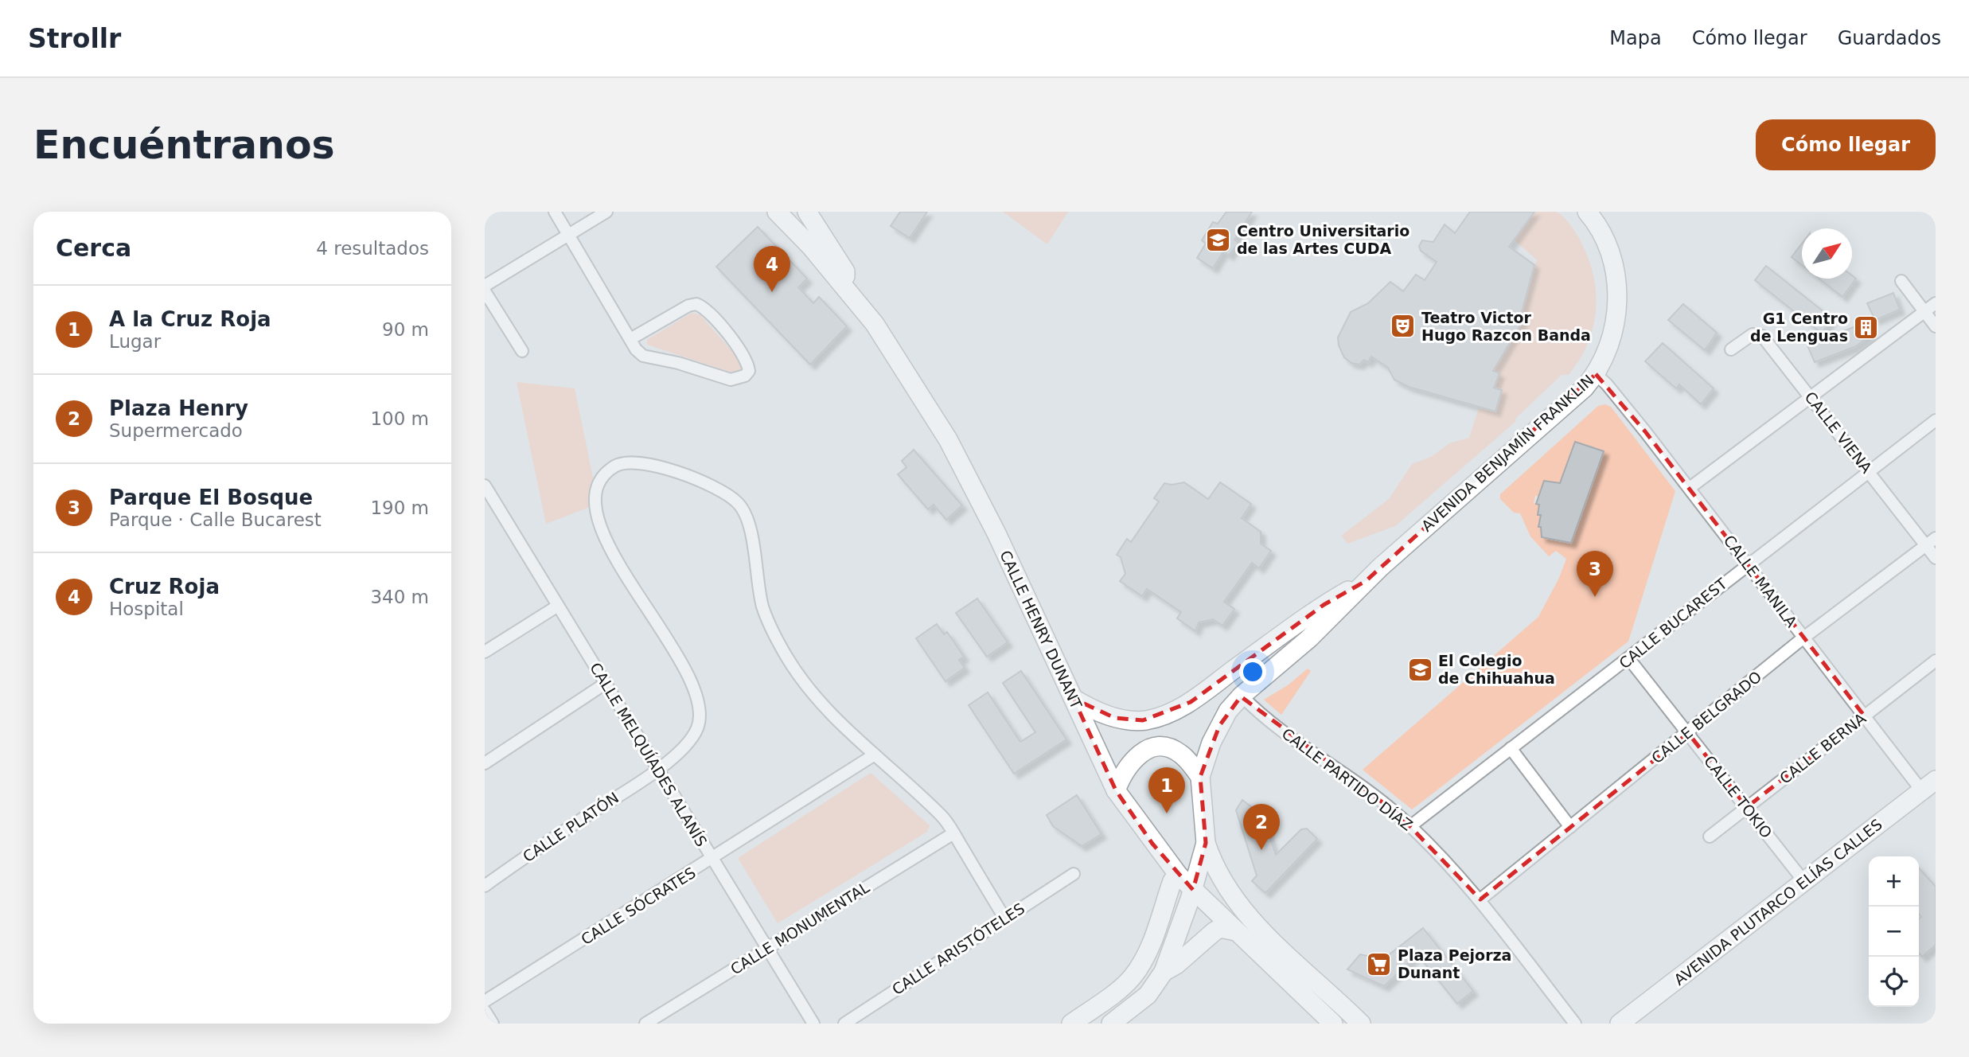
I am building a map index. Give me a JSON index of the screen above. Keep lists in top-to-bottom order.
{
  "streets": {
    "main road": ["AVENIDA BENJAMÍN FRANKLIN", "CALLE HENRY DUNANT", "AVENIDA PLUTARCO ELÍAS CALLES"],
    "street": [
      "CALLE VIENA",
      "CALLE MANILA",
      "CALLE BUCAREST",
      "CALLE BELGRADO",
      "CALLE BERNA",
      "CALLE MELQUÍADES ALANÍS",
      "CALLE PARTIDO DÍAZ",
      "CALLE TOKIO",
      "CALLE PLATÓN",
      "CALLE SÓCRATES",
      "CALLE MONUMENTAL",
      "CALLE ARISTÓTELES"
    ]
  },
  "crossings": [
    ["CALLE VIENA", "CALLE BUCAREST"],
    ["CALLE VIENA", "CALLE BELGRADO"],
    ["AVENIDA BENJAMÍN FRANKLIN", "CALLE MANILA"],
    ["CALLE MANILA", "CALLE BUCAREST"],
    ["CALLE MANILA", "CALLE BELGRADO"],
    ["CALLE MANILA", "CALLE BERNA"],
    ["CALLE MANILA", "AVENIDA PLUTARCO ELÍAS CALLES"],
    ["CALLE BUCAREST", "CALLE PARTIDO DÍAZ"],
    ["CALLE BUCAREST", "CALLE TOKIO"],
    ["CALLE BELGRADO", "CALLE PARTIDO DÍAZ"],
    ["CALLE BELGRADO", "CALLE TOKIO"],
    ["CALLE BERNA", "CALLE TOKIO"],
    ["CALLE MELQUÍADES ALANÍS", "CALLE PLATÓN"],
    ["CALLE MELQUÍADES ALANÍS", "CALLE SÓCRATES"],
    ["CALLE MELQUÍADES ALANÍS", "CALLE MONUMENTAL"],
    ["CALLE TOKIO", "AVENIDA PLUTARCO ELÍAS CALLES"],
    ["CALLE PLATÓN", "CALLE SÓCRATES"]
  ],
  "places": {
    "school or university": ["Centro Universitario de las Artes CUDA", "El Colegio de Chihuahua"],
    "theatre": ["Teatro Victor Hugo Razcon Banda"],
    "building": ["G1 Centro de Lenguas"],
    "supermarket": ["Plaza Pejorza Dunant"]
  },
  "north": "top right",
  "page": {
    "header": "Strollr",
    "nav": ["Mapa", "Cómo llegar", "Guardados"],
    "buttons": "Cómo llegar",
    "title": "Encuéntranos",
    "heading": ["Cerca", "4 resultados"],
    "pins": [
      "4",
      "3",
      "1",
      "2"
    ],
    "list": [
      {
        "mark": "1",
        "name": "A la Cruz Roja",
        "note": "Lugar",
        "value": "90 m"
      },
      {
        "mark": "2",
        "name": "Plaza Henry",
        "note": "Supermercado",
        "value": "100 m"
      },
      {
        "mark": "3",
        "name": "Parque El Bosque",
        "note": "Parque · Calle Bucarest",
        "value": "190 m"
      },
      {
        "mark": "4",
        "name": "Cruz Roja",
        "note": "Hospital",
        "value": "340 m"
      }
    ],
    "map_buttons": ["+", "−"]
  }
}
